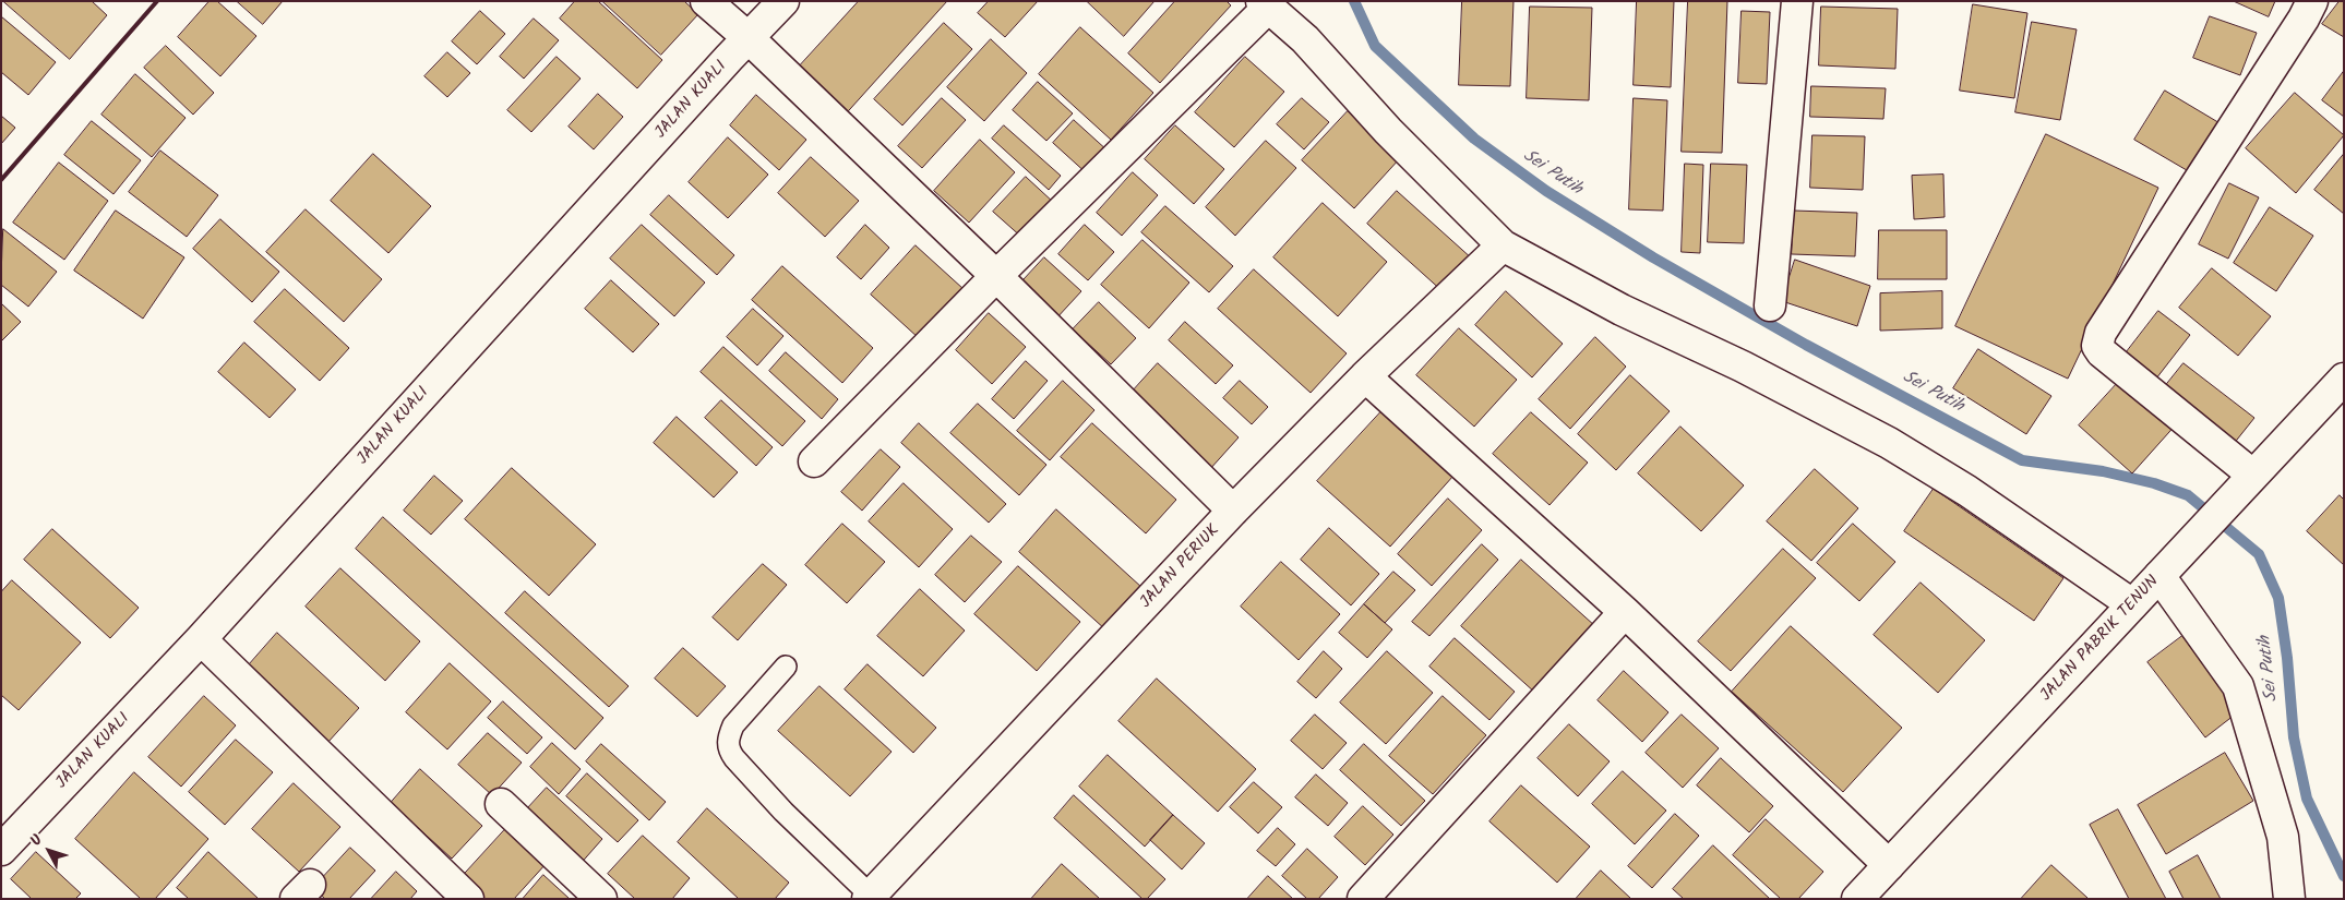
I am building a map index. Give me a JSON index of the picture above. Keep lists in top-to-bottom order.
{
  "streets": {
    "street": ["JALAN KUALI", "JALAN PERIUK", "JALAN PABRIK TENUN"]
  },
  "water": ["Sei Putih"],
  "north": "top left"
}
